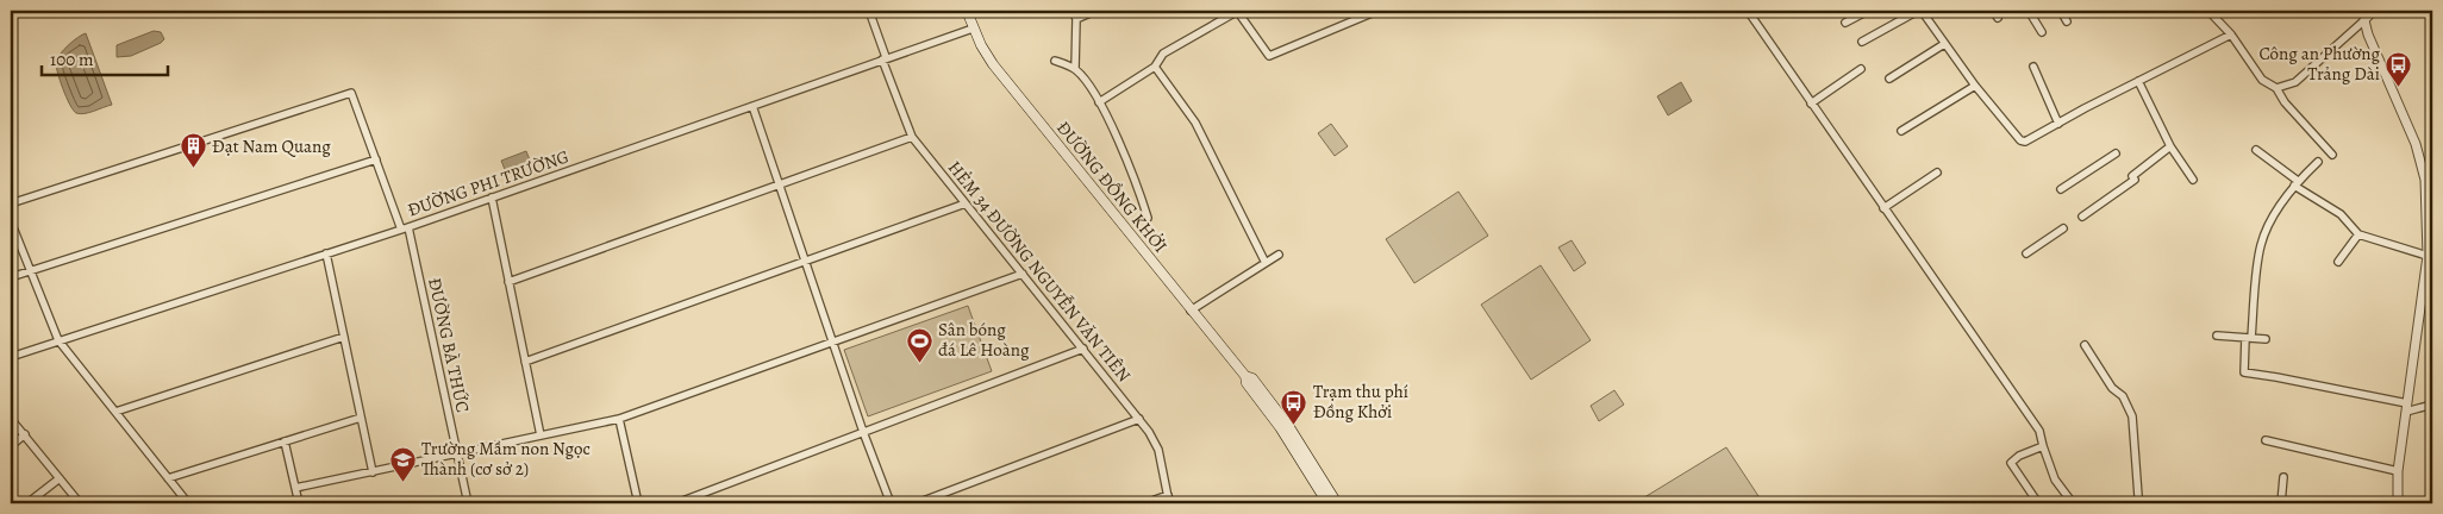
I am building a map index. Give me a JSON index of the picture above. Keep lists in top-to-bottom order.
{
  "streets": {
    "main road": ["ĐƯỜNG ĐỒNG KHỞI"],
    "street": ["ĐƯỜNG PHI TRƯỜNG", "HẺM 34 ĐƯỜNG NGUYỄN VĂN TIÊN", "ĐƯỜNG BÀ THỨC"]
  },
  "crossings": [
    ["ĐƯỜNG PHI TRƯỜNG", "ĐƯỜNG ĐỒNG KHỞI"],
    ["ĐƯỜNG PHI TRƯỜNG", "HẺM 34 ĐƯỜNG NGUYỄN VĂN TIÊN"],
    ["ĐƯỜNG PHI TRƯỜNG", "ĐƯỜNG BÀ THỨC"]
  ],
  "places": {
    "bus stop": ["Công an Phường Trảng Dài", "Trạm thu phí Đồng Khởi"],
    "building": ["Đạt Nam Quang"],
    "sports": ["Sân bóng đá Lê Hoàng"],
    "school or university": ["Trường Mầm non Ngọc Thành (cơ sở 2)"]
  },
  "scale_bar": "100 m"
}
